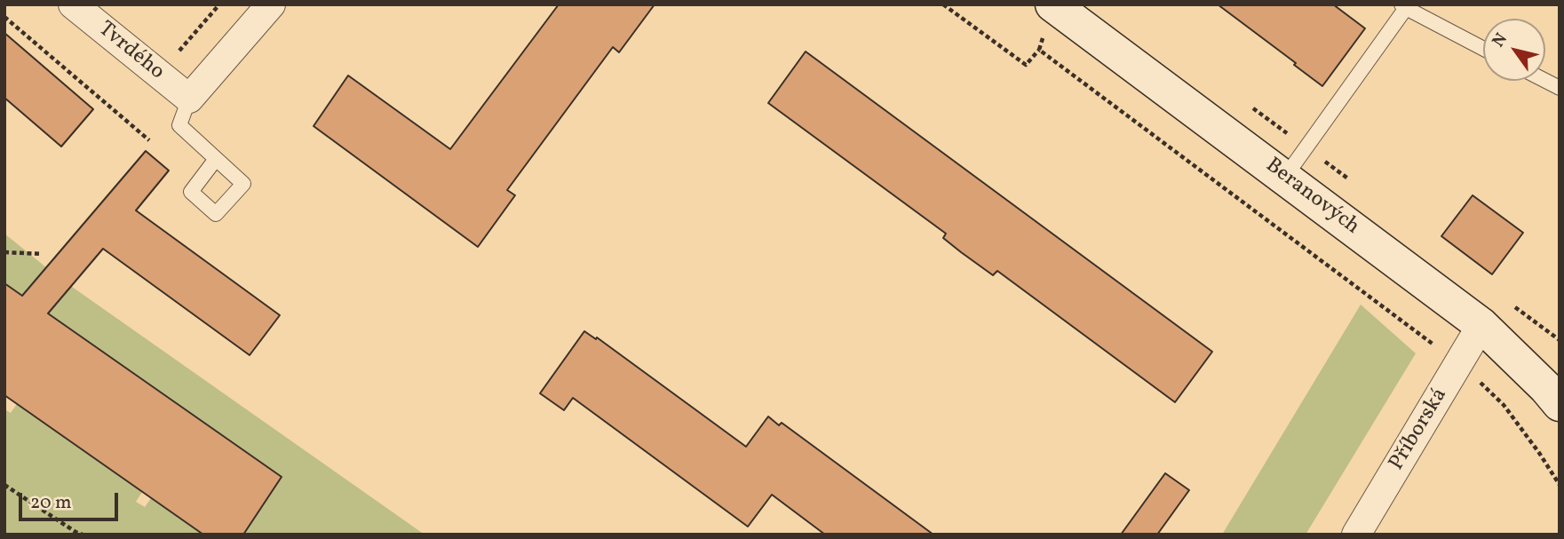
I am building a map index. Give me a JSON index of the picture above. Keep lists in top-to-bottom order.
{
  "streets": {
    "street": ["Tvrdého", "Beranových", "Příborská"]
  },
  "crossings": [
    ["Beranových", "Příborská"]
  ],
  "scale_bar": "20 m",
  "north": "top left"
}
